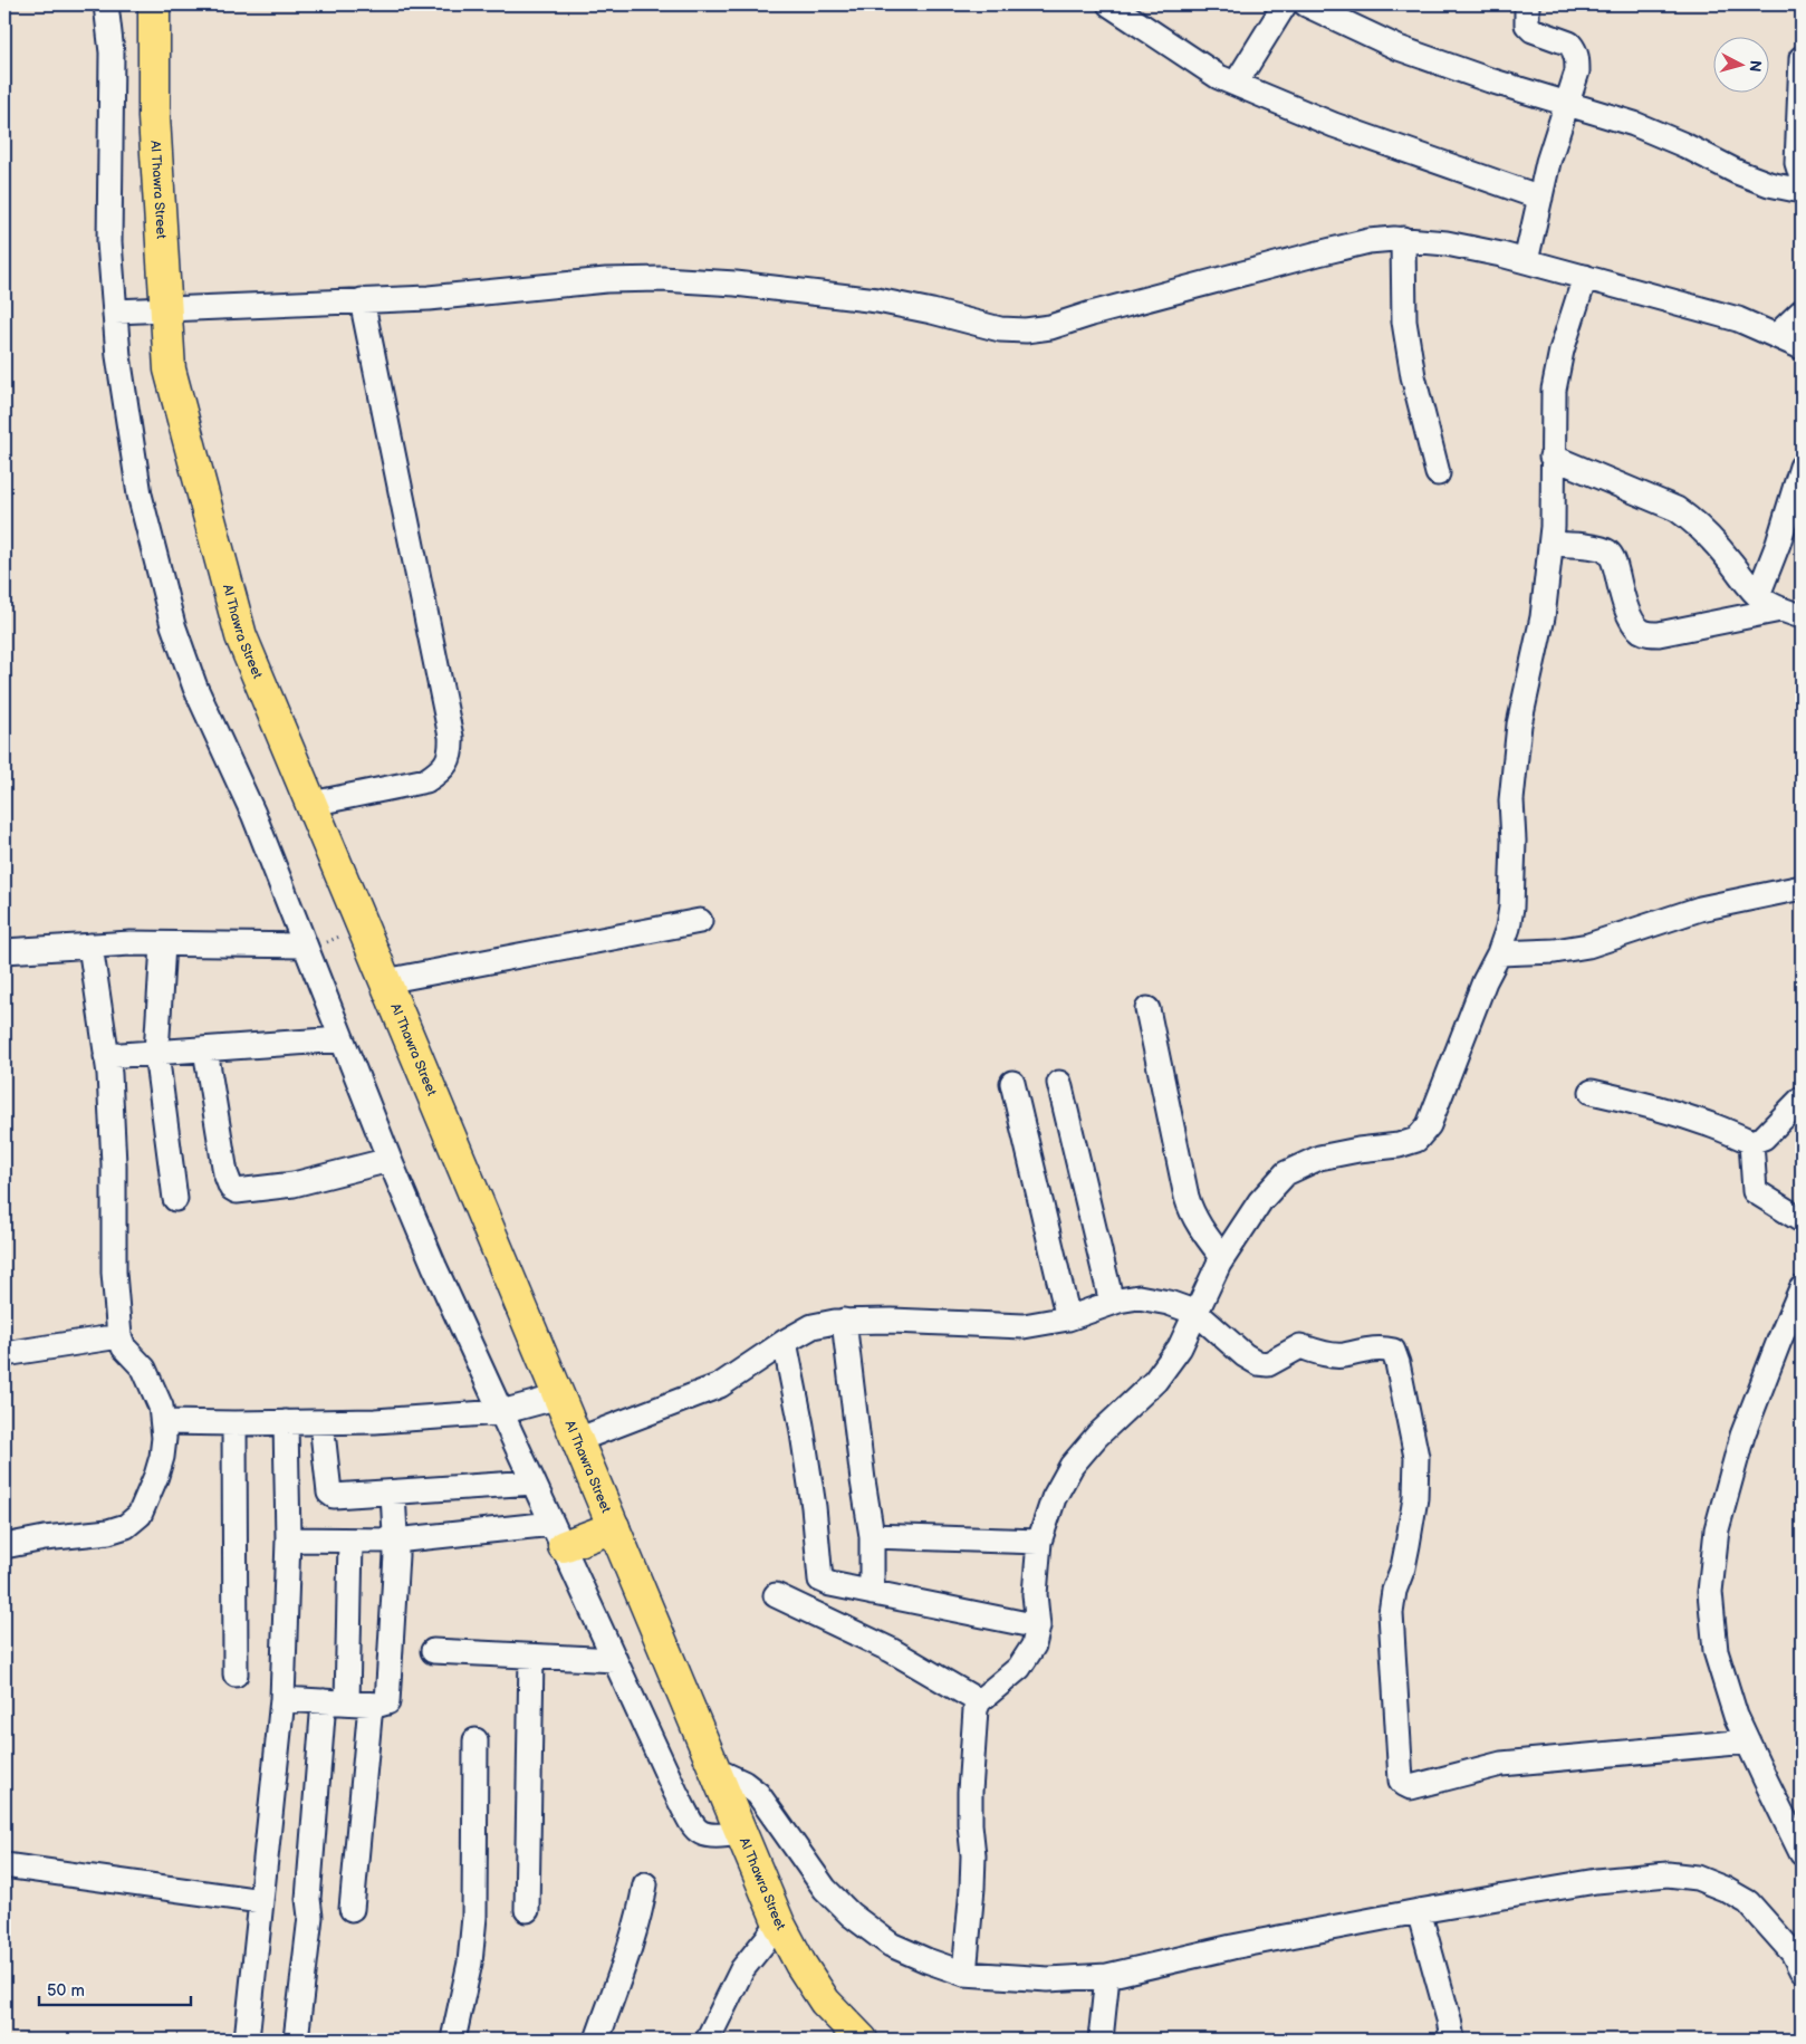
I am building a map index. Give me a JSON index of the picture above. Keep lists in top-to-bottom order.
{
  "streets": {
    "main road": ["Al Thawra Street"]
  },
  "scale_bar": "50 m",
  "north": "right"
}
